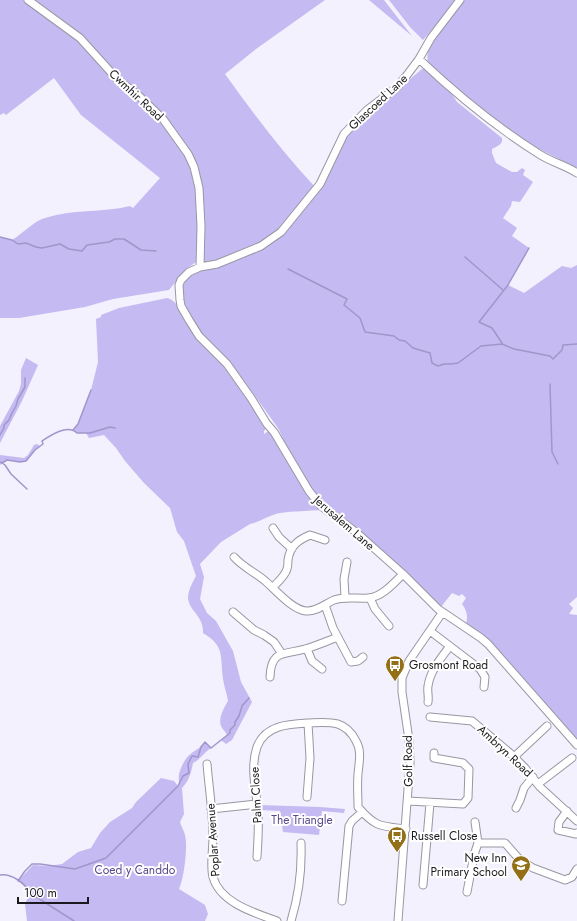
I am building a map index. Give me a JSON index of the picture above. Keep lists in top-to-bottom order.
{
  "streets": {
    "street": [
      "Cwmhir Road",
      "Glascoed Lane",
      "Jerusalem Lane",
      "Ambryn Road",
      "Golf Road",
      "Palm Close",
      "Poplar Avenue"
    ]
  },
  "crossings": [
    ["Cwmhir Road", "Glascoed Lane"],
    ["Cwmhir Road", "Jerusalem Lane"],
    ["Glascoed Lane", "Jerusalem Lane"],
    ["Jerusalem Lane", "Golf Road"]
  ],
  "parks": ["The Triangle", "Coed y Canddo"],
  "places": {
    "bus stop": ["Grosmont Road", "Russell Close"],
    "school or university": ["New Inn Primary School"]
  },
  "scale_bar": "100 m"
}
